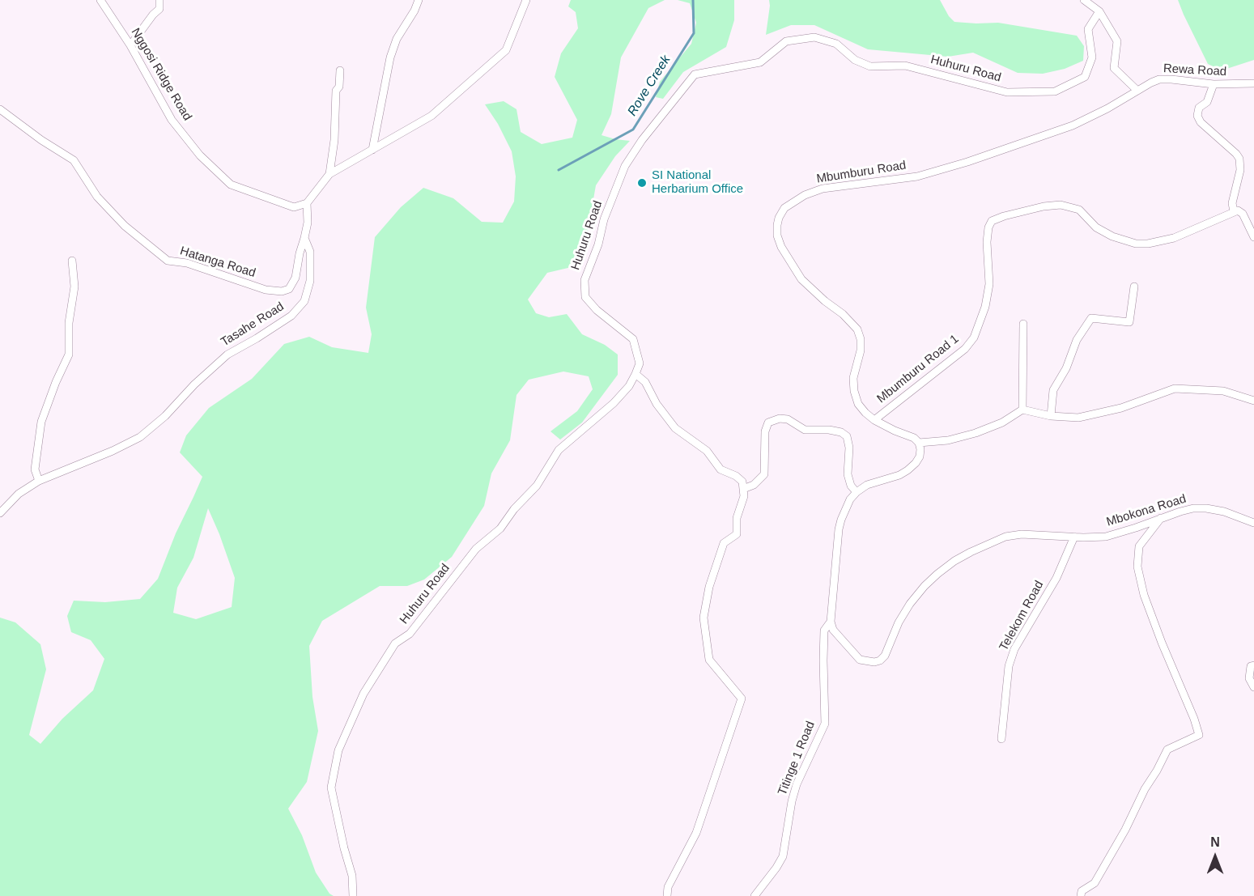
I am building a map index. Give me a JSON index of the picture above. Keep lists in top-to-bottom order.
{
  "streets": {
    "street": [
      "Huhuru Road",
      "Rewa Road",
      "Nggosi Ridge Road",
      "Mbumburu Road",
      "Hatanga Road",
      "Tasahe Road",
      "Mbumburu Road 1",
      "Mbokona Road",
      "Telekom Road",
      "Titinge 1 Road"
    ]
  },
  "crossings": [
    ["Rewa Road", "Mbumburu Road"],
    ["Nggosi Ridge Road", "Tasahe Road"],
    ["Mbumburu Road", "Mbumburu Road 1"],
    ["Hatanga Road", "Tasahe Road"],
    ["Mbokona Road", "Telekom Road"],
    ["Mbokona Road", "Titinge 1 Road"]
  ],
  "water": ["Rove Creek"],
  "places": ["SI National Herbarium Office"],
  "north": "top"
}
